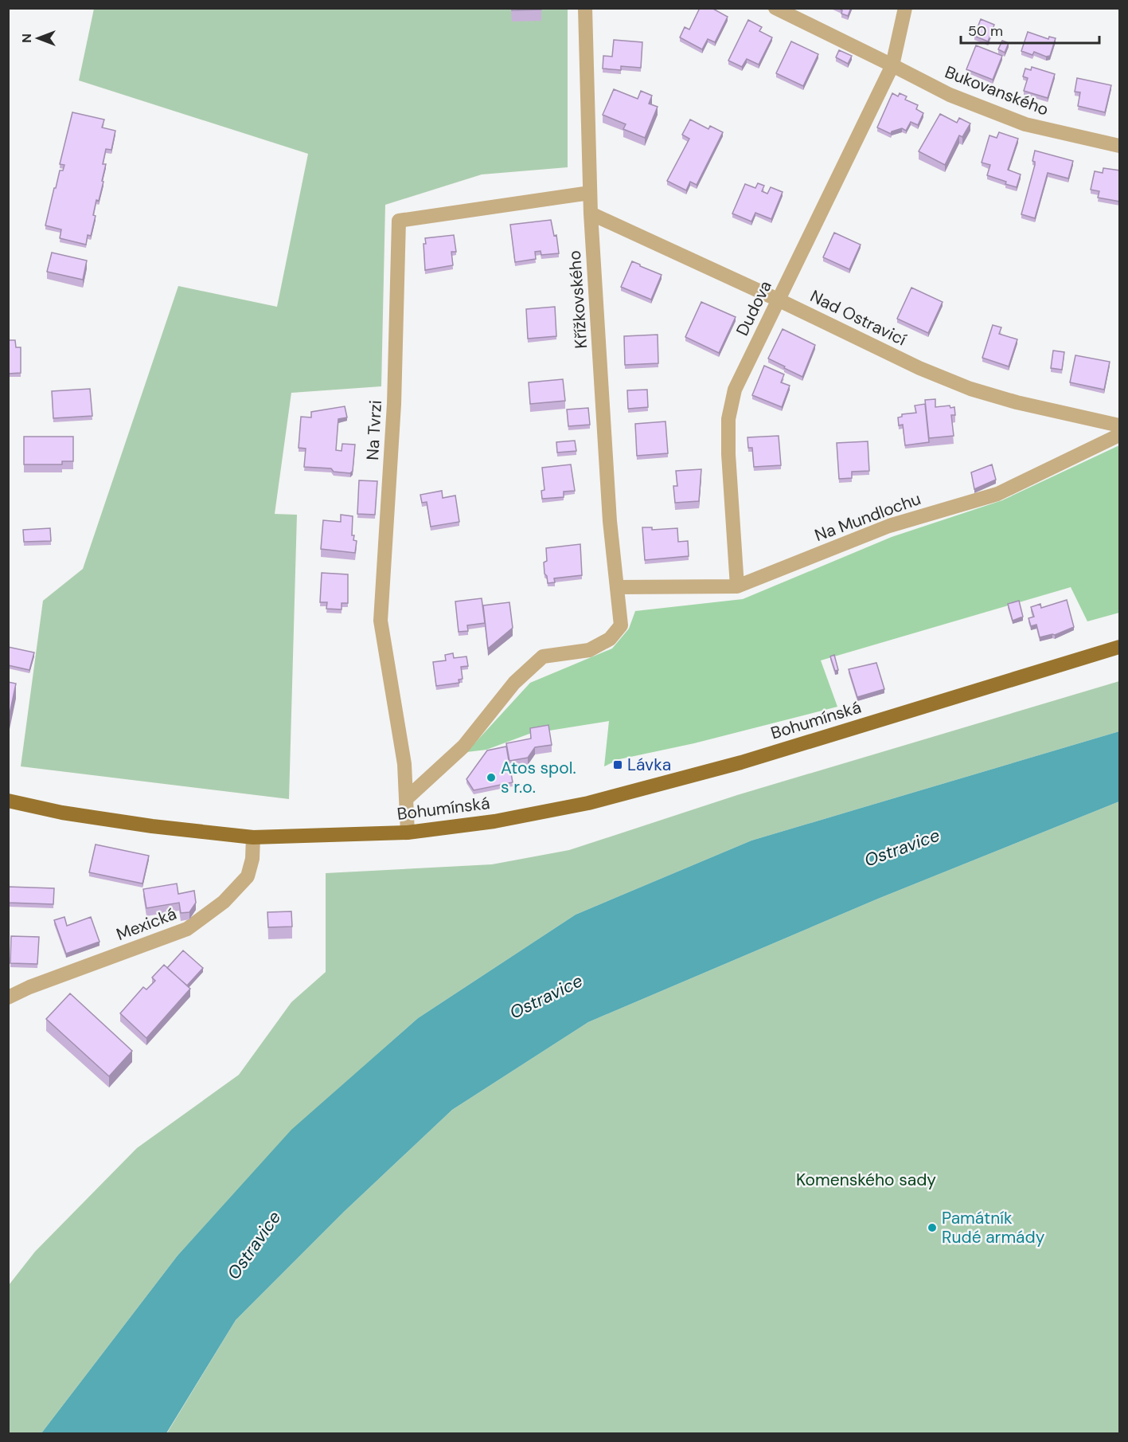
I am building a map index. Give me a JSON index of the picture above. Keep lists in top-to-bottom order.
{
  "streets": {
    "main road": ["Bohumínská"],
    "street": [
      "Bukovanského",
      "Křížkovského",
      "Dudova",
      "Nad Ostravicí",
      "Na Tvrzi",
      "Na Mundlochu",
      "Mexická"
    ]
  },
  "crossings": [
    ["Bukovanského", "Dudova"],
    ["Křížkovského", "Nad Ostravicí"],
    ["Křížkovského", "Na Tvrzi"],
    ["Křížkovského", "Na Mundlochu"],
    ["Dudova", "Nad Ostravicí"],
    ["Dudova", "Na Mundlochu"],
    ["Na Tvrzi", "Bohumínská"],
    ["Bohumínská", "Mexická"]
  ],
  "water": ["Ostravice"],
  "parks": ["Komenského sady"],
  "places": {
    "transit": ["Lávka"],
    "other": ["Atos spol. s r.o.", "Památník Rudé armády"]
  },
  "scale_bar": "50 m",
  "north": "left"
}
